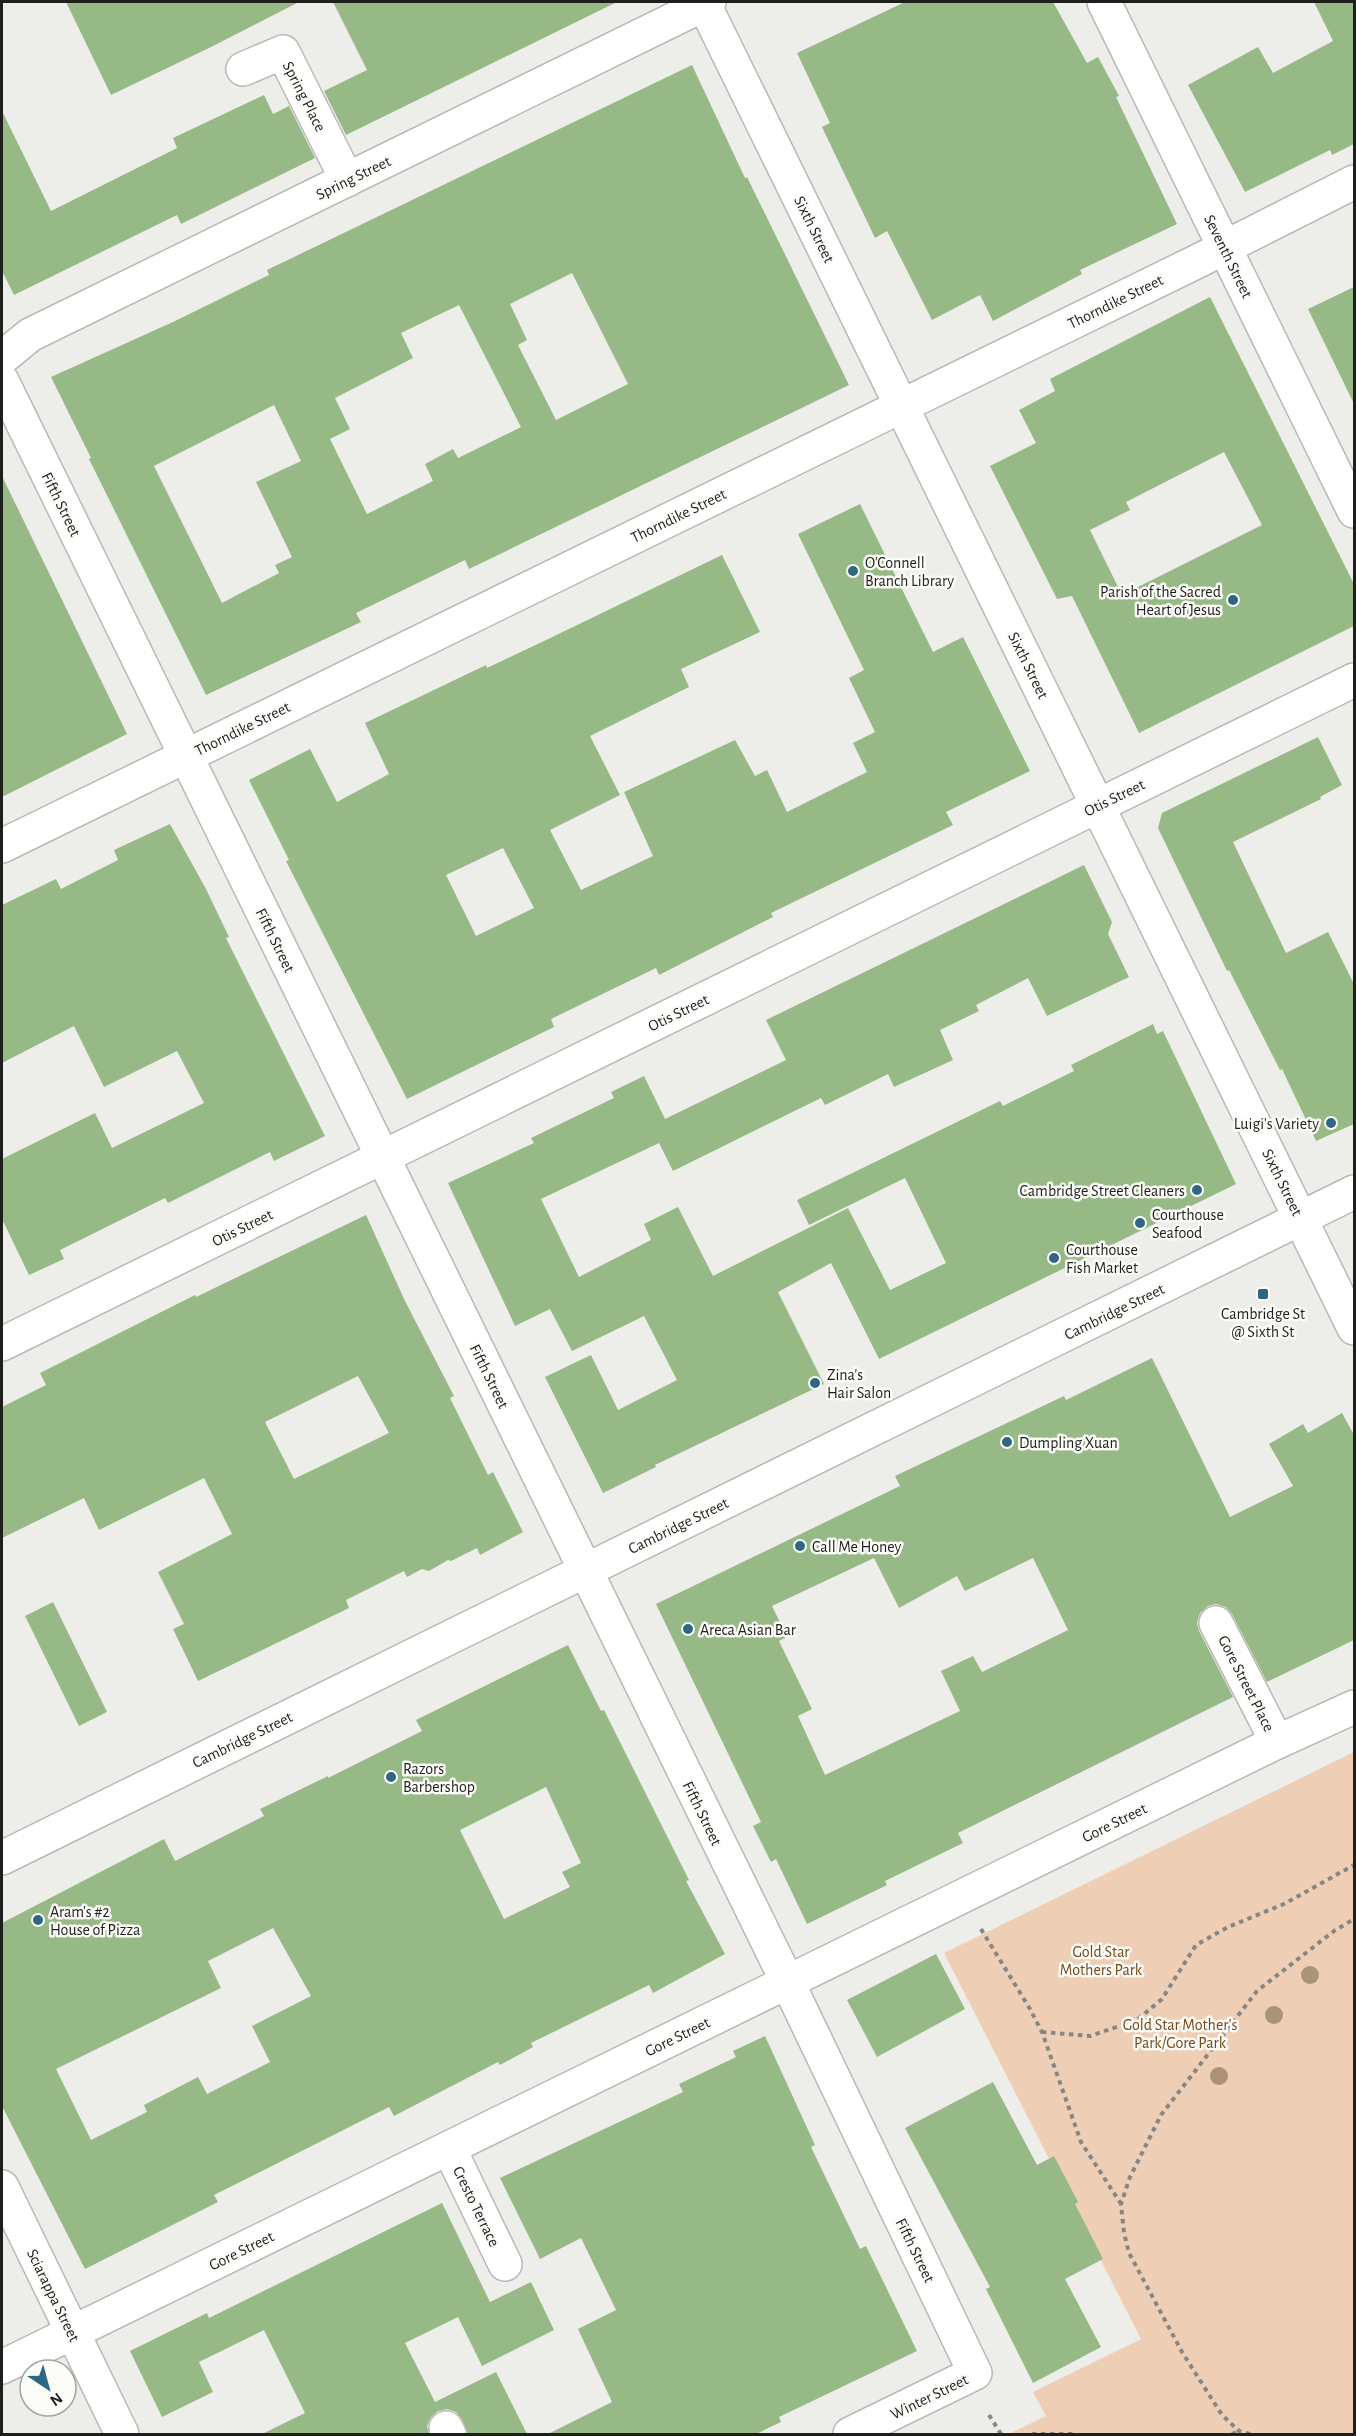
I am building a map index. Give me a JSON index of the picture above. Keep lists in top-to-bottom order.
{
  "streets": {
    "street": [
      "Spring Place",
      "Spring Street",
      "Sixth Street",
      "Seventh Street",
      "Thorndike Street",
      "Fifth Street",
      "Otis Street",
      "Cambridge Street",
      "Gore Street Place",
      "Gore Street",
      "Cresto Terrace",
      "Sciarappa Street",
      "Winter Street"
    ]
  },
  "crossings": [
    ["Spring Place", "Spring Street"],
    ["Spring Street", "Sixth Street"],
    ["Sixth Street", "Thorndike Street"],
    ["Sixth Street", "Otis Street"],
    ["Sixth Street", "Cambridge Street"],
    ["Seventh Street", "Thorndike Street"],
    ["Thorndike Street", "Fifth Street"],
    ["Fifth Street", "Otis Street"],
    ["Fifth Street", "Cambridge Street"],
    ["Fifth Street", "Gore Street"],
    ["Fifth Street", "Winter Street"],
    ["Gore Street Place", "Gore Street"],
    ["Gore Street", "Cresto Terrace"],
    ["Gore Street", "Sciarappa Street"]
  ],
  "parks": ["Gold Star Mothers Park", "Gold Star Mother's Park/Gore Park"],
  "places": {
    "other": [
      "O'Connell Branch Library",
      "Parish of the Sacred Heart of Jesus",
      "Luigi's Variety",
      "Cambridge Street Cleaners",
      "Courthouse Seafood",
      "Courthouse Fish Market",
      "Zina's Hair Salon",
      "Dumpling Xuan",
      "Call Me Honey",
      "Areca Asian Bar",
      "Razors Barbershop",
      "Aram's #2 House of Pizza"
    ],
    "transit": ["Cambridge St @ Sixth St"]
  },
  "north": "bottom right"
}
